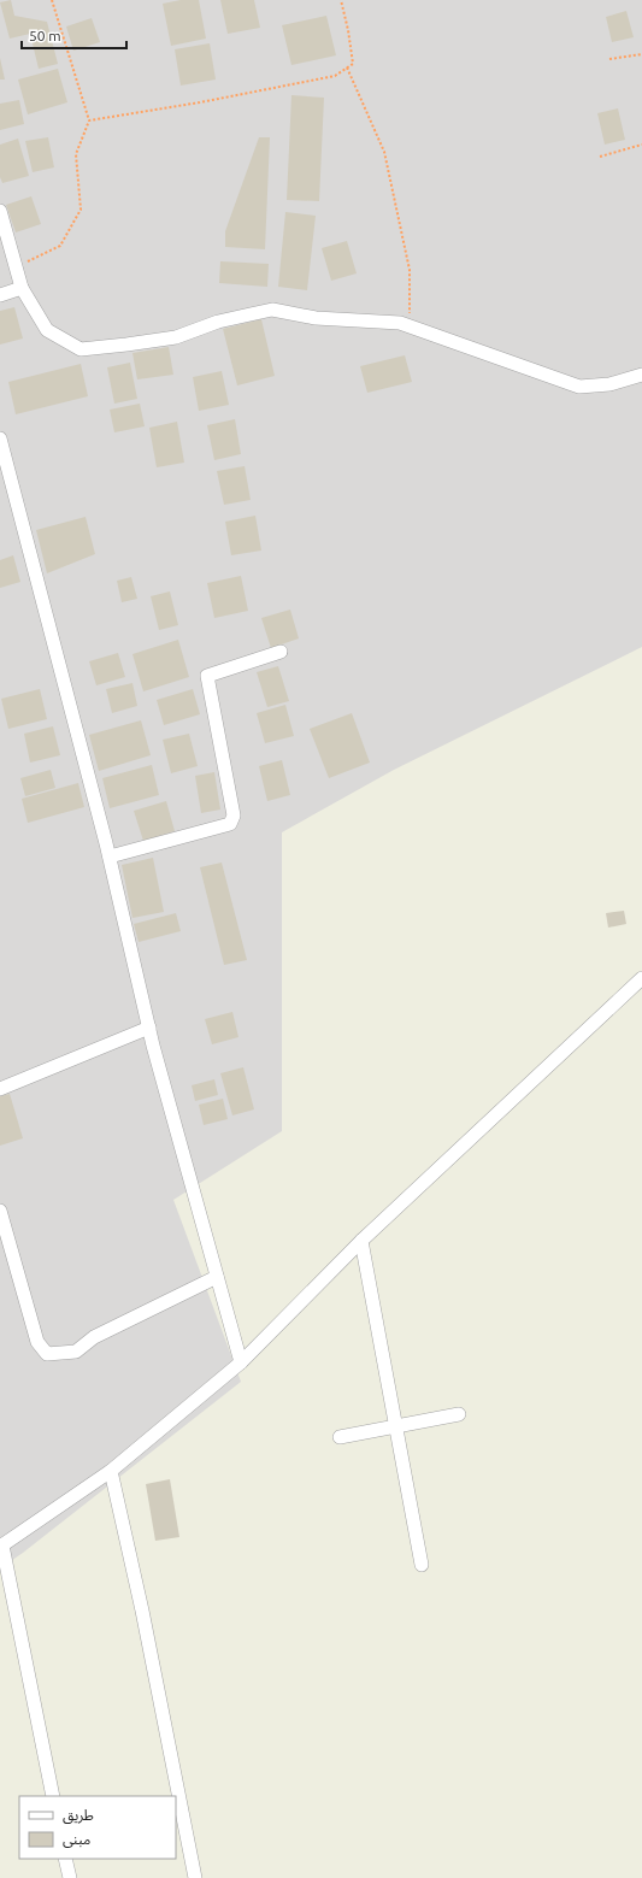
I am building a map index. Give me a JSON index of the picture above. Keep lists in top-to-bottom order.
{
  "legend": ["طريق", "مبنى"],
  "scale_bar": "50 m"
}
